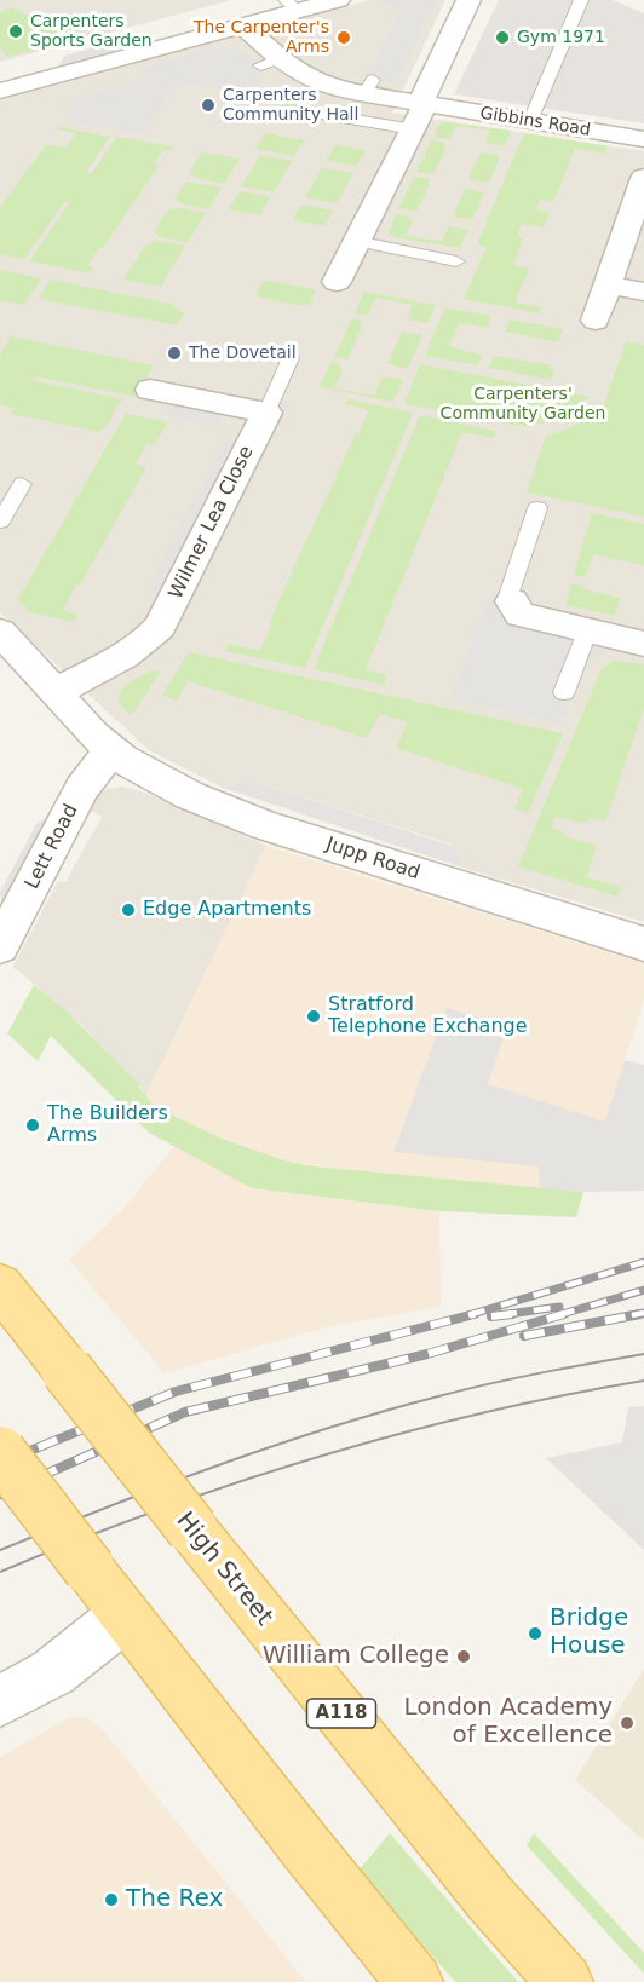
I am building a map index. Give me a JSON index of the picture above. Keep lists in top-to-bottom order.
{
  "streets": {
    "main road": ["High Street", "A118"],
    "street": [
      "Gibbins Road",
      "Wilmer Lea Close",
      "Lett Road",
      "Jupp Road"
    ]
  },
  "crossings": [
    ["Wilmer Lea Close", "Jupp Road"],
    ["Lett Road", "Jupp Road"]
  ],
  "parks": ["Carpenters' Community Garden"],
  "places": [
    "Carpenters Sports Garden",
    "The Carpenter's Arms",
    "Gym 1971",
    "Carpenters Community Hall",
    "The Dovetail",
    "Edge Apartments",
    "Stratford Telephone Exchange",
    "The Builders Arms",
    "Bridge House",
    "William College",
    "London Academy of Excellence",
    "The Rex"
  ]
}
